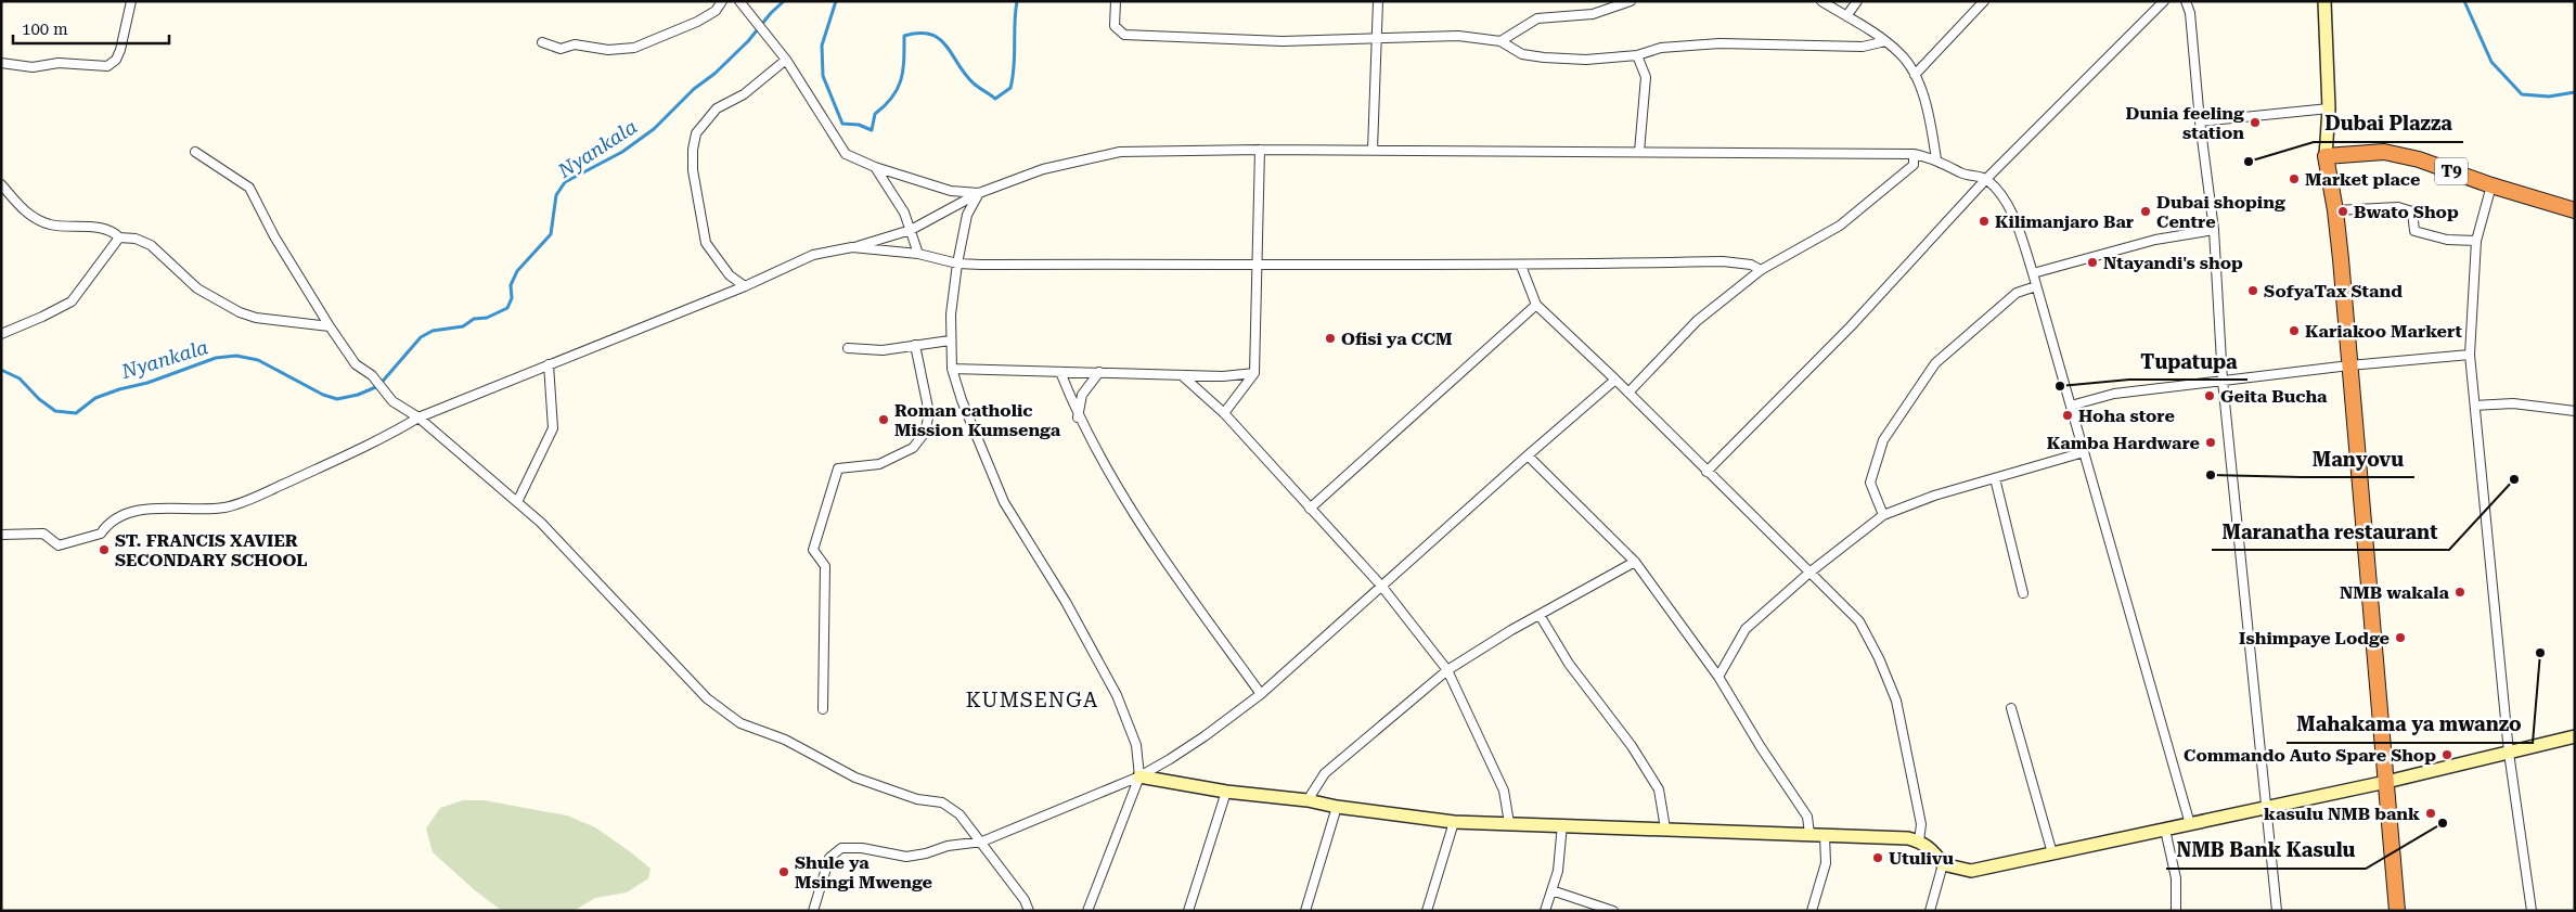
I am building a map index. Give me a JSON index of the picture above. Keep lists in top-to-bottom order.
{
  "streets": {
    "highway": ["T9"]
  },
  "districts": ["KUMSENGA"],
  "water": ["Nyankala"],
  "places": [
    "Dunia feeling station",
    "Dubai Plazza",
    "Market place",
    "Dubai shoping Centre",
    "Bwato Shop",
    "Kilimanjaro Bar",
    "Ntayandi's shop",
    "SofyaTax Stand",
    "Kariakoo Markert",
    "Ofisi ya CCM",
    "Tupatupa",
    "Geita Bucha",
    "Hoha store",
    "Roman catholic Mission Kumsenga",
    "Kamba Hardware",
    "Manyovu",
    "Maranatha restaurant",
    "ST. FRANCIS XAVIER SECONDARY SCHOOL",
    "NMB wakala",
    "Ishimpaye Lodge",
    "Mahakama ya mwanzo",
    "Commando Auto Spare Shop",
    "kasulu NMB bank",
    "NMB Bank Kasulu",
    "Utulivu",
    "Shule ya Msingi Mwenge"
  ],
  "scale_bar": "100 m"
}
